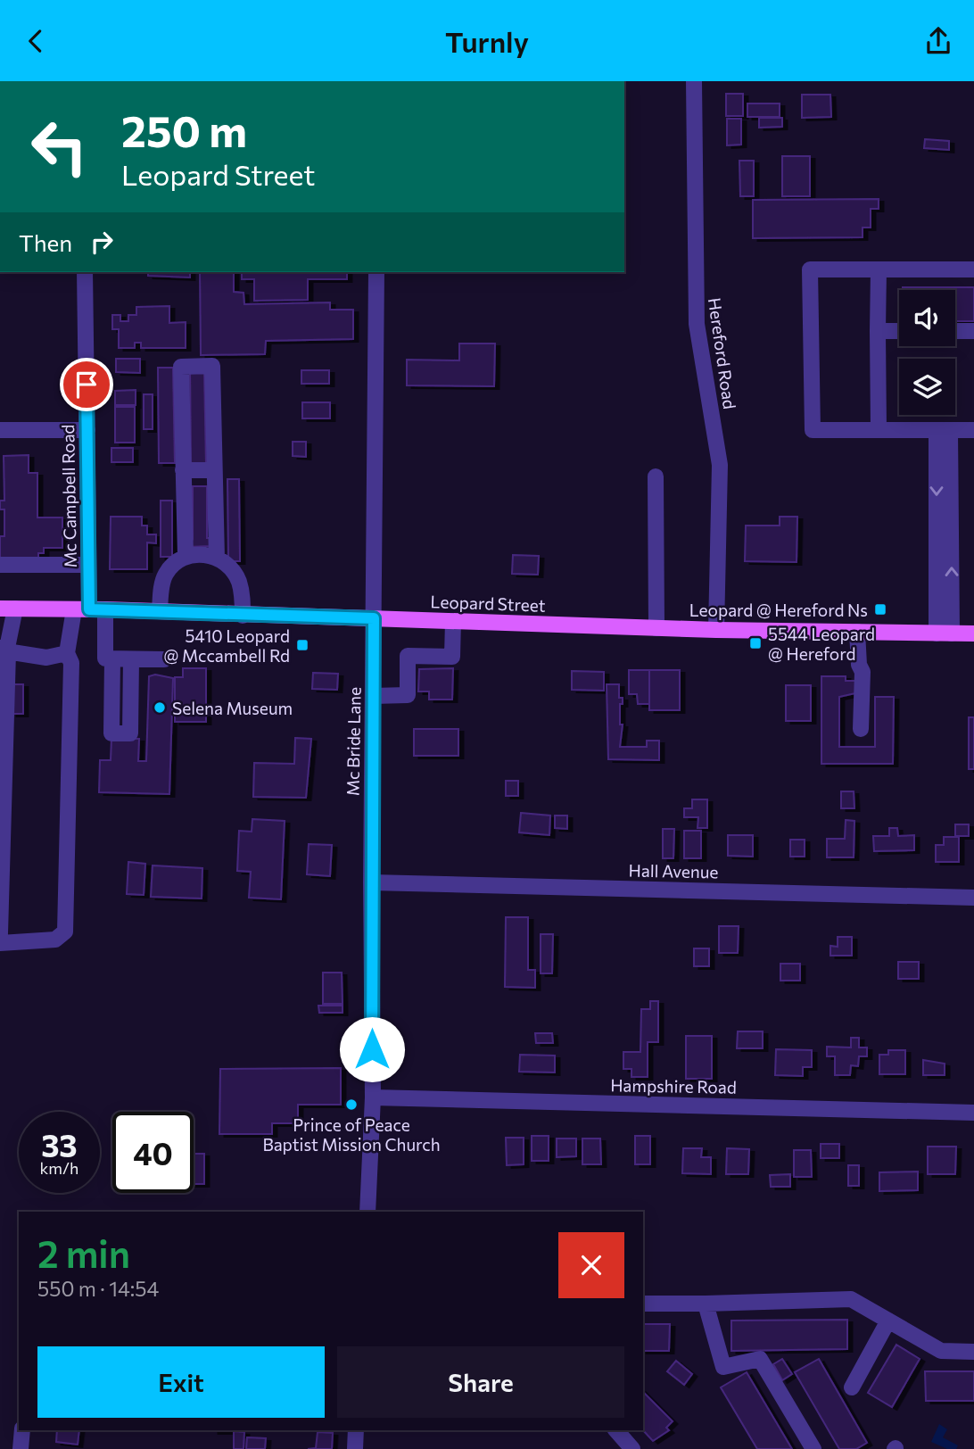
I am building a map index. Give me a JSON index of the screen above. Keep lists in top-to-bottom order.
{
  "streets": {
    "main road": ["Leopard Street"],
    "street": [
      "Hereford Road",
      "Mc Campbell Road",
      "Mc Bride Lane",
      "Hall Avenue",
      "Hampshire Road"
    ]
  },
  "crossings": [
    ["Hereford Road", "Leopard Street"],
    ["Mc Campbell Road", "Leopard Street"],
    ["Leopard Street", "Mc Bride Lane"],
    ["Mc Bride Lane", "Hall Avenue"],
    ["Mc Bride Lane", "Hampshire Road"]
  ],
  "places": {
    "transit": ["Leopard @ Hereford Ns", "5544 Leopard @ Hereford", "5410 Leopard @ Mccambell Rd"],
    "other": ["Selena Museum", "Prince of Peace Baptist Mission Church"]
  },
  "page": {
    "header": "Turnly",
    "turn": ["250 m", "Leopard Street"],
    "then": "Then",
    "speed": "33 km/h",
    "limit": "40",
    "heading": ["2 min", "550 m · 14:54"],
    "buttons": ["Exit", "Share"]
  }
}
